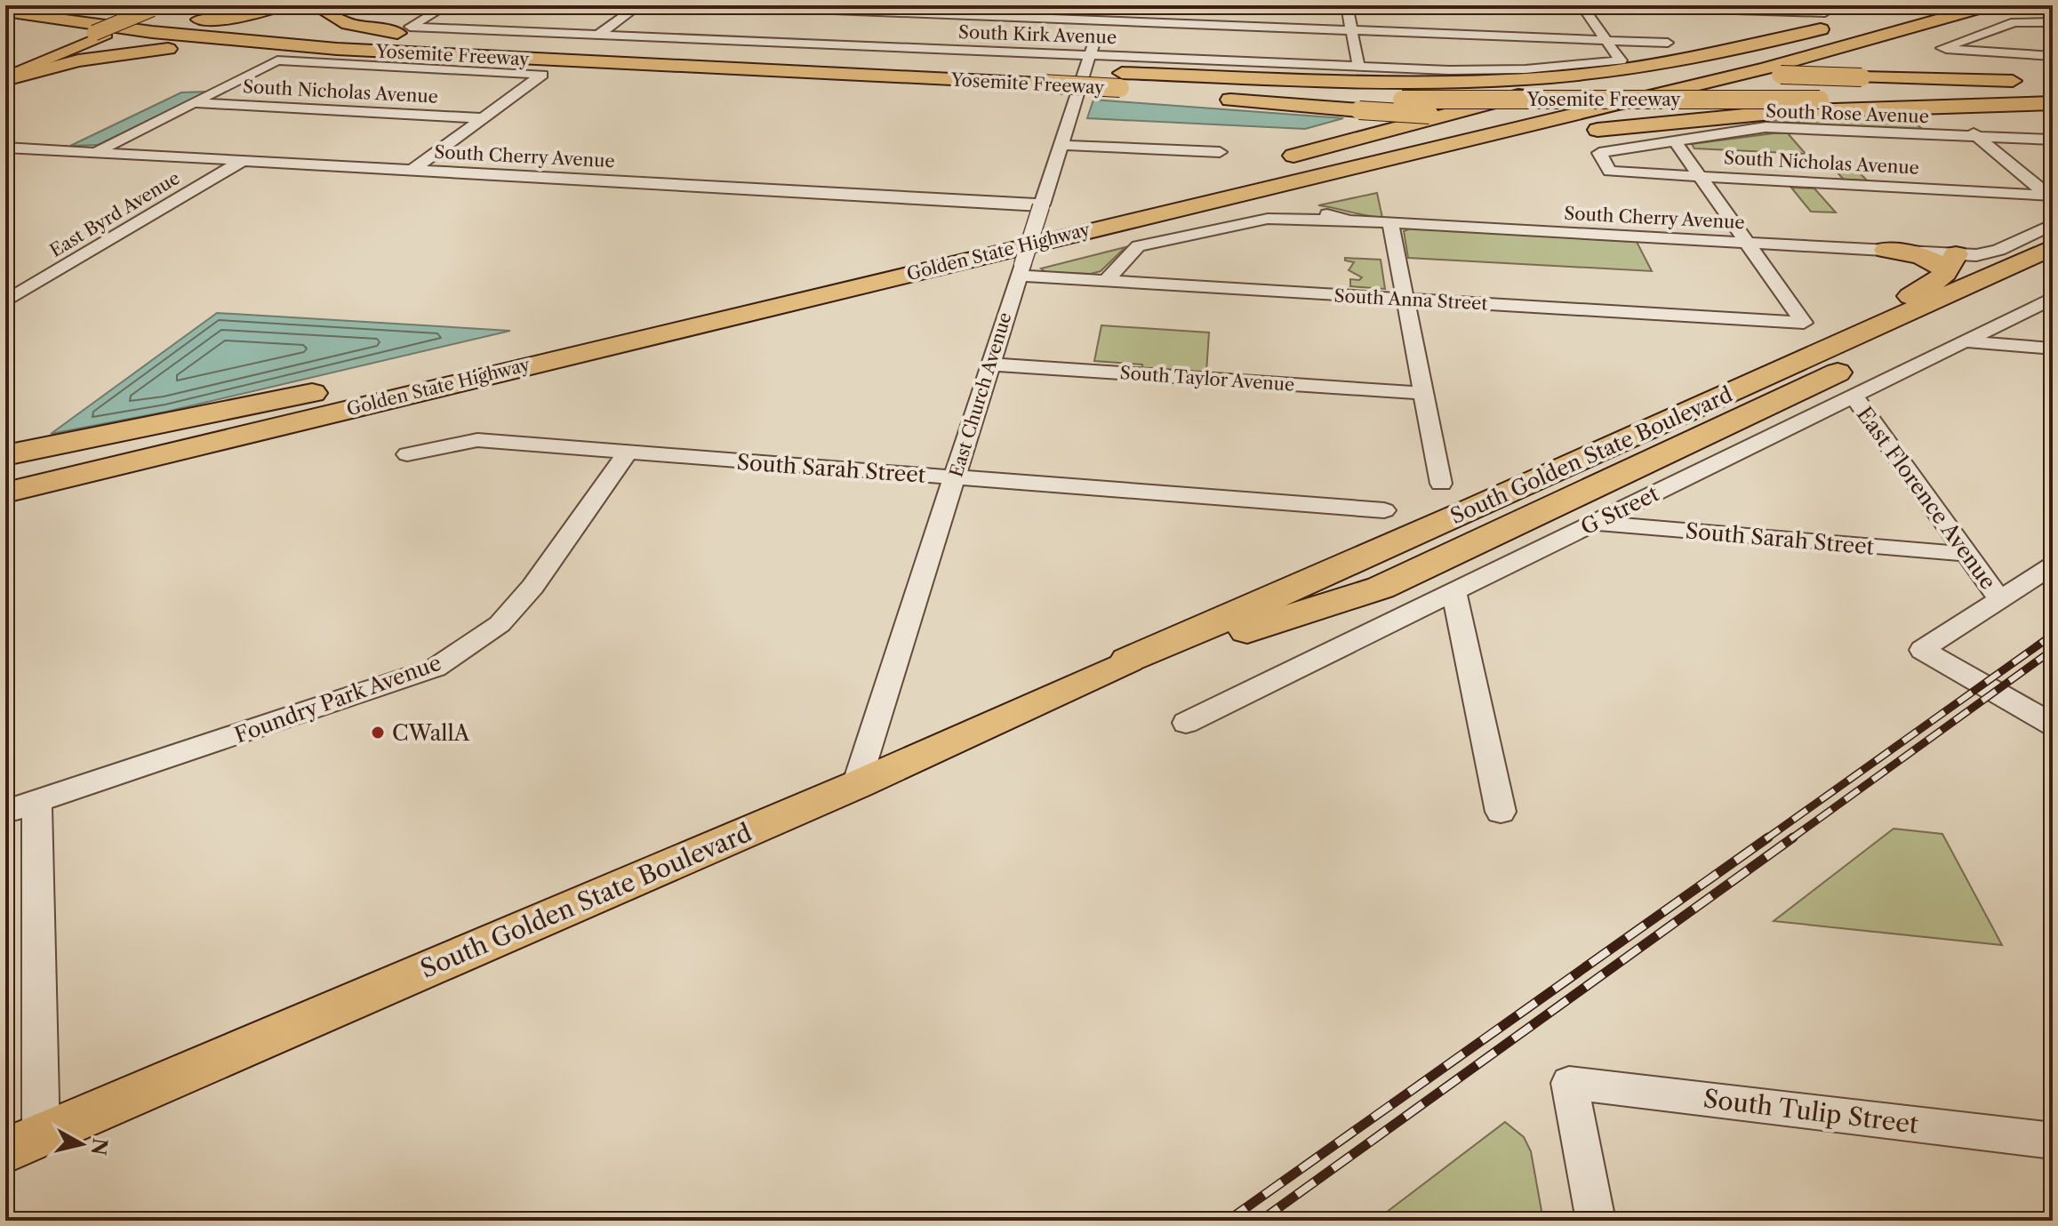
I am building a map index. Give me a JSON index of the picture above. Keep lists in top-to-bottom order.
{
  "streets": {
    "highway": ["Yosemite Freeway", "Golden State Highway", "South Golden State Boulevard"],
    "street": [
      "South Kirk Avenue",
      "South Nicholas Avenue",
      "South Rose Avenue",
      "South Cherry Avenue",
      "East Byrd Avenue",
      "South Anna Street",
      "South Taylor Avenue",
      "East Church Avenue",
      "South Sarah Street",
      "East Florence Avenue",
      "G Street",
      "Foundry Park Avenue",
      "South Tulip Street"
    ]
  },
  "crossings": [
    ["South Kirk Avenue", "East Church Avenue"],
    ["South Nicholas Avenue", "South Rose Avenue"],
    ["South Cherry Avenue", "East Byrd Avenue"],
    ["South Cherry Avenue", "South Anna Street"],
    ["South Cherry Avenue", "East Church Avenue"],
    ["South Anna Street", "East Church Avenue"],
    ["South Taylor Avenue", "East Church Avenue"],
    ["East Church Avenue", "South Golden State Boulevard"],
    ["East Church Avenue", "South Sarah Street"],
    ["South Sarah Street", "East Florence Avenue"],
    ["South Sarah Street", "G Street"],
    ["South Sarah Street", "Foundry Park Avenue"],
    ["East Florence Avenue", "G Street"]
  ],
  "places": ["CWallA"],
  "north": "right"
}
